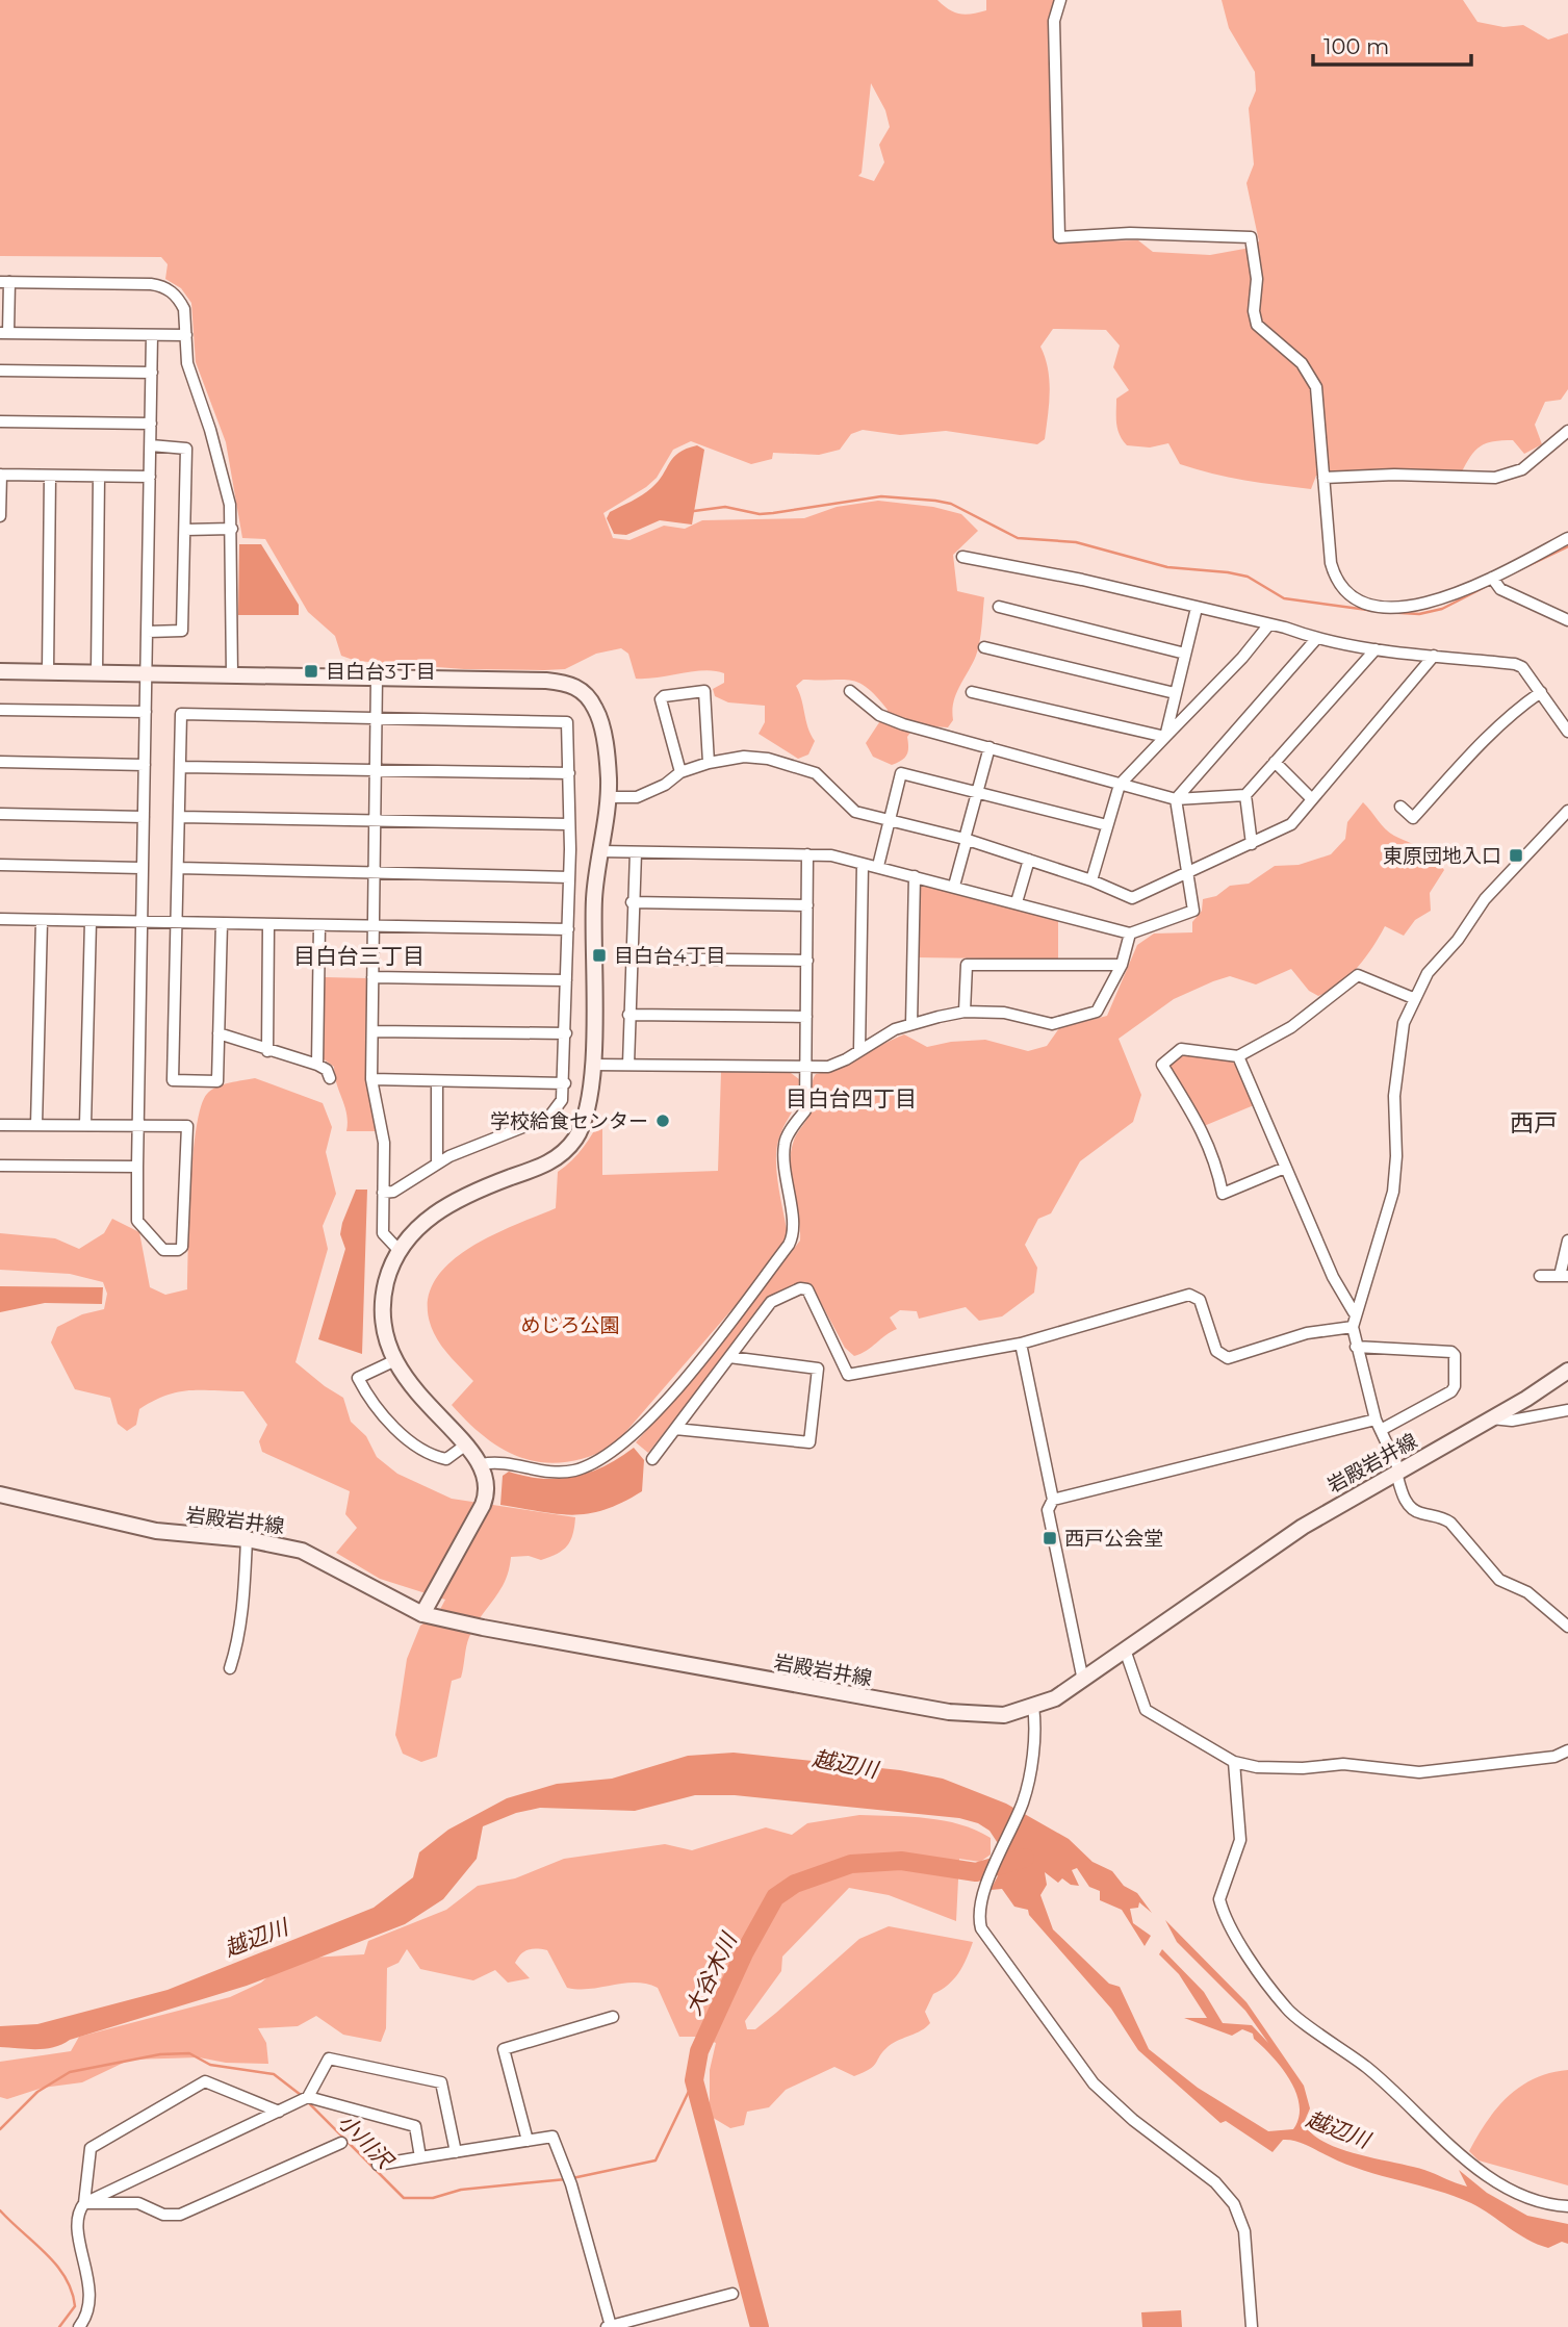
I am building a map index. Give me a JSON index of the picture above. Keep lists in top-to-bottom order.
{
  "streets": {
    "main road": ["岩殿岩井線"]
  },
  "districts": ["目白台三丁目", "目白台四丁目", "西戸"],
  "water": ["越辺川", "大谷木川", "小川沢"],
  "parks": ["めじろ公園"],
  "places": {
    "transit": [
      "目白台3丁目",
      "東原団地入口",
      "目白台4丁目",
      "西戸公会堂"
    ],
    "other": ["学校給食センター"]
  },
  "scale_bar": "100 m"
}
